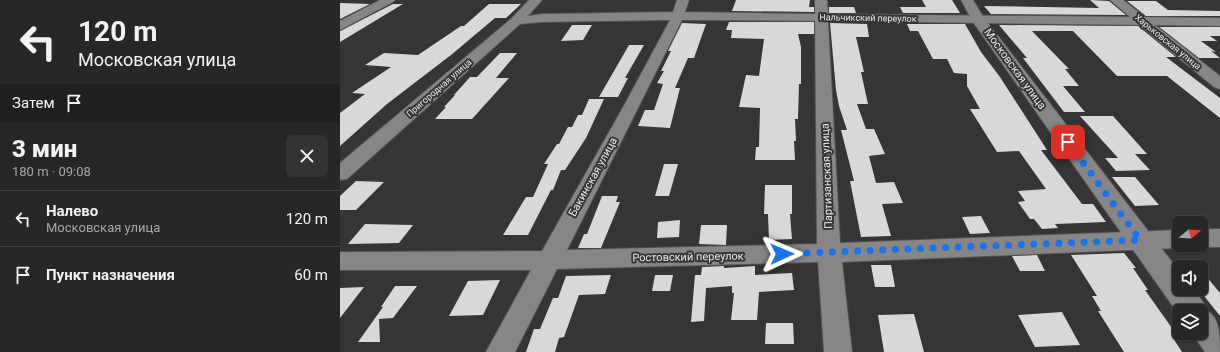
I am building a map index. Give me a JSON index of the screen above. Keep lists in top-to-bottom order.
{
  "streets": {
    "street": [
      "Нальчикский переулок",
      "Харьковская улица",
      "Московская улица",
      "Пригородная улица",
      "Партизанская улица",
      "Бакинская улица",
      "Ростовский переулок"
    ]
  },
  "crossings": [
    ["Нальчикский переулок", "Харьковская улица"],
    ["Нальчикский переулок", "Московская улица"],
    ["Нальчикский переулок", "Пригородная улица"],
    ["Нальчикский переулок", "Партизанская улица"],
    ["Нальчикский переулок", "Бакинская улица"],
    ["Московская улица", "Ростовский переулок"],
    ["Партизанская улица", "Ростовский переулок"],
    ["Бакинская улица", "Ростовский переулок"]
  ],
  "north": "right",
  "page": {
    "turn": ["120 m", "Московская улица"],
    "then": "Затем",
    "heading": ["3 мин", "180 m · 09:08"],
    "list": [
      {
        "name": "Налево",
        "note": "Московская улица",
        "value": "120 m"
      },
      {
        "name": "Пункт назначения",
        "value": "60 m"
      }
    ]
  }
}
